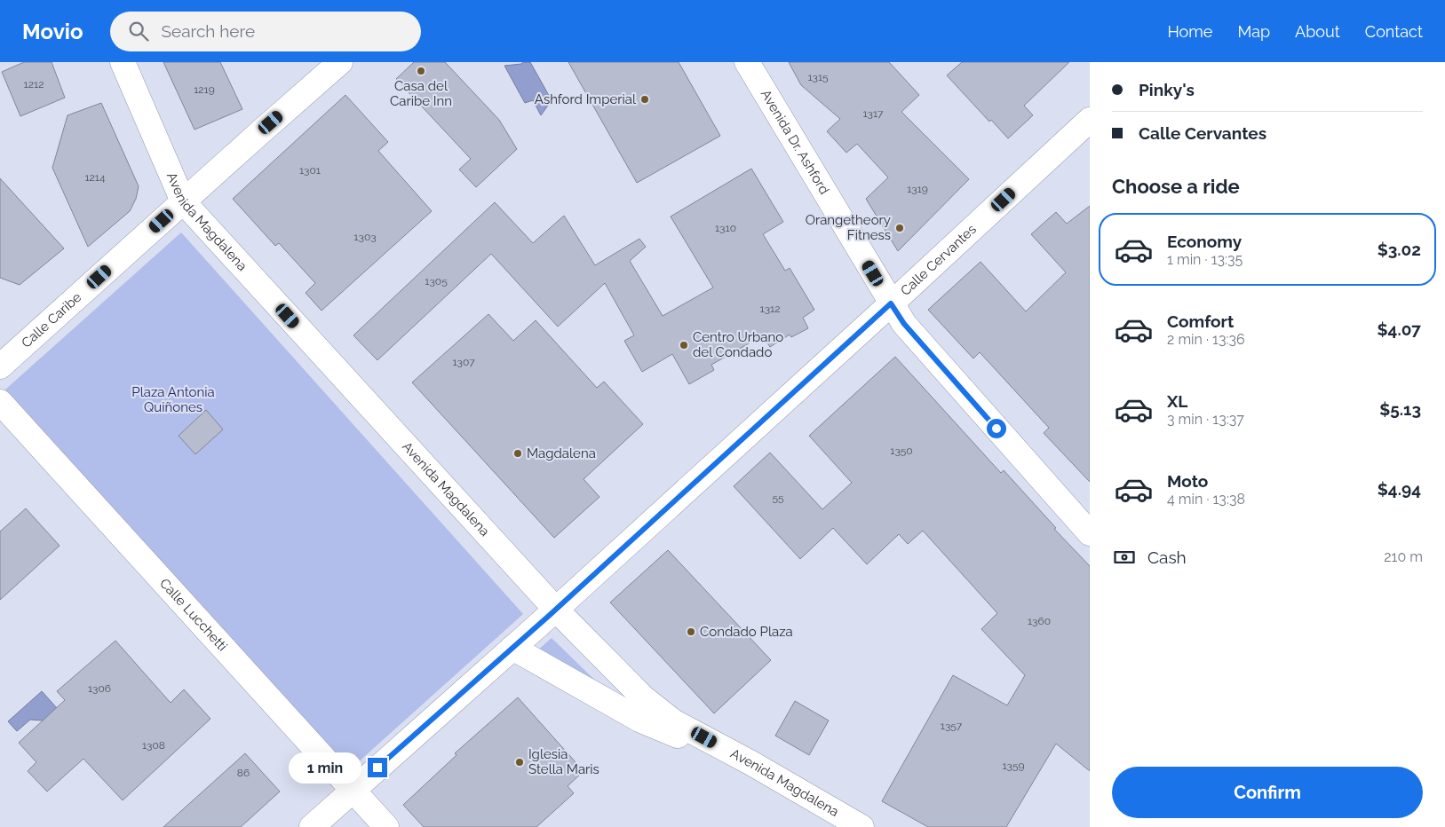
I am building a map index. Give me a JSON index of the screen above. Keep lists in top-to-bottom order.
{
  "streets": {
    "street": [
      "Avenida Dr. Ashford",
      "Avenida Magdalena",
      "Calle Cervantes",
      "Calle Caribe",
      "Calle Lucchetti"
    ]
  },
  "crossings": [
    ["Avenida Dr. Ashford", "Calle Cervantes"],
    ["Avenida Magdalena", "Calle Cervantes"],
    ["Avenida Magdalena", "Calle Caribe"],
    ["Calle Cervantes", "Calle Lucchetti"]
  ],
  "parks": ["Plaza Antonia Quiñones"],
  "places": [
    "Casa del Caribe Inn",
    "Ashford Imperial",
    "Orangetheory Fitness",
    "Centro Urbano del Condado",
    "Magdalena",
    "Condado Plaza",
    "Iglesia Stella Maris"
  ],
  "house_numbers": [
    "1315",
    "1212",
    "1219",
    "1317",
    "1301",
    "1214",
    "1319",
    "1310",
    "1303",
    "1305",
    "1312",
    "1307",
    "1350",
    "55",
    "1360",
    "1306",
    "1357",
    "1308",
    "1359",
    "86"
  ],
  "page": {
    "header": "Movio",
    "search": "Search here",
    "nav": [
      "Home",
      "Map",
      "About",
      "Contact"
    ],
    "banner": ["Pinky's", "Calle Cervantes"],
    "heading": "Choose a ride",
    "list": [
      {
        "name": "Economy",
        "note": "1 min · 13:35",
        "value": "$3.02"
      },
      {
        "name": "Comfort",
        "note": "2 min · 13:36",
        "value": "$4.07"
      },
      {
        "name": "XL",
        "note": "3 min · 13:37",
        "value": "$5.13"
      },
      {
        "name": "Moto",
        "note": "4 min · 13:38",
        "value": "$4.94"
      }
    ],
    "pay": ["Cash", "210 m"],
    "bubble": "1 min",
    "buttons": "Confirm"
  }
}
